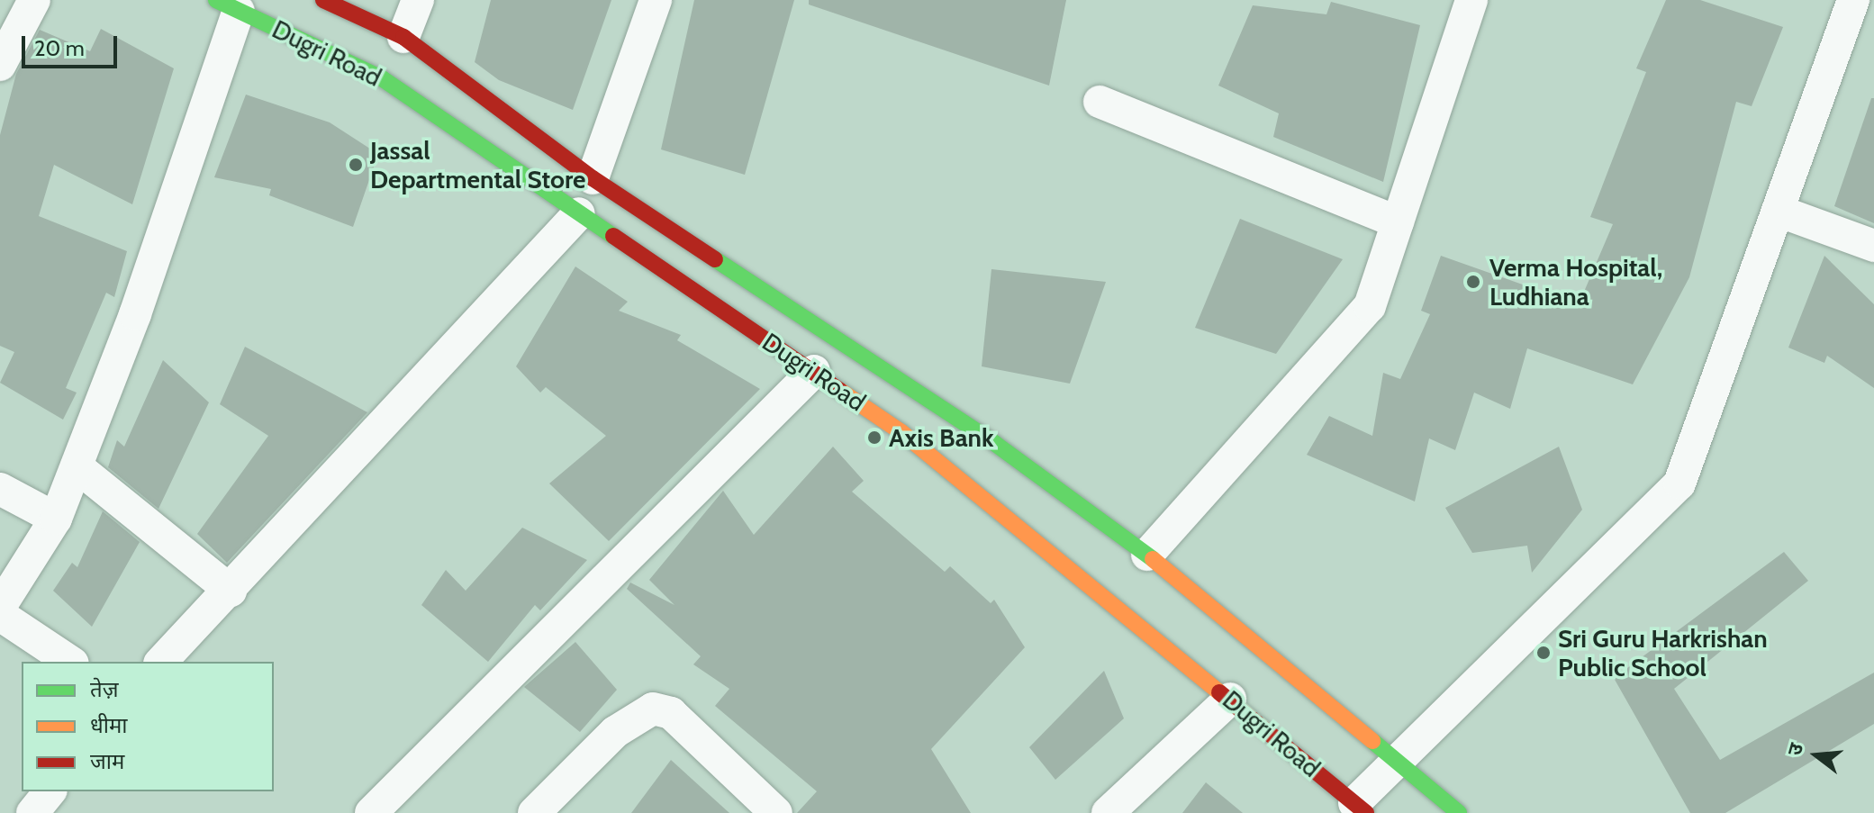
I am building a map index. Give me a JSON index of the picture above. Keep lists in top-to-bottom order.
{
  "streets": {
    "street": ["Dugri Road"]
  },
  "places": [
    "Jassal Departmental Store",
    "Verma Hospital, Ludhiana",
    "Axis Bank",
    "Sri Guru Harkrishan Public School"
  ],
  "legend": ["तेज़", "धीमा", "जाम"],
  "scale_bar": "20 m",
  "north": "left"
}
